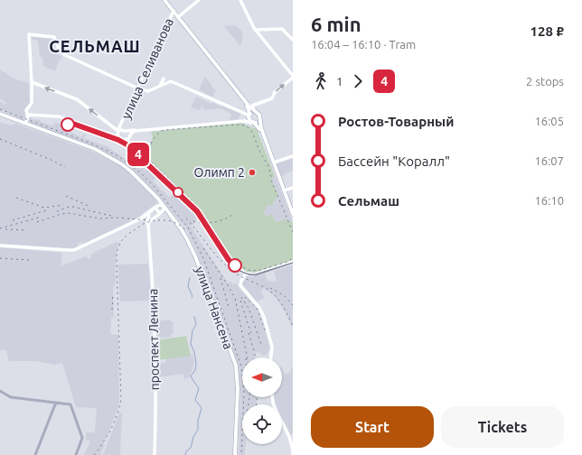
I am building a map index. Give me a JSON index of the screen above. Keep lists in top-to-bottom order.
{
  "streets": {
    "main road": ["улица Селиванова", "улица Нансена", "проспект Ленина"]
  },
  "districts": ["СЕЛЬМАШ"],
  "places": ["Олимп 2"],
  "lines": ["tram line 4"],
  "north": "left",
  "page": {
    "on_map": "4",
    "heading": ["6 min", "16:04 – 16:10 · Tram", "128 ₽"],
    "legs": ["1", "4", "2 stops"],
    "list": [
      {
        "name": "Ростов-Товарный",
        "value": "16:05"
      },
      {
        "name": "Бассейн \"Коралл\"",
        "value": "16:07"
      },
      {
        "name": "Сельмаш",
        "value": "16:10"
      }
    ],
    "buttons": ["Start", "Tickets"]
  }
}
